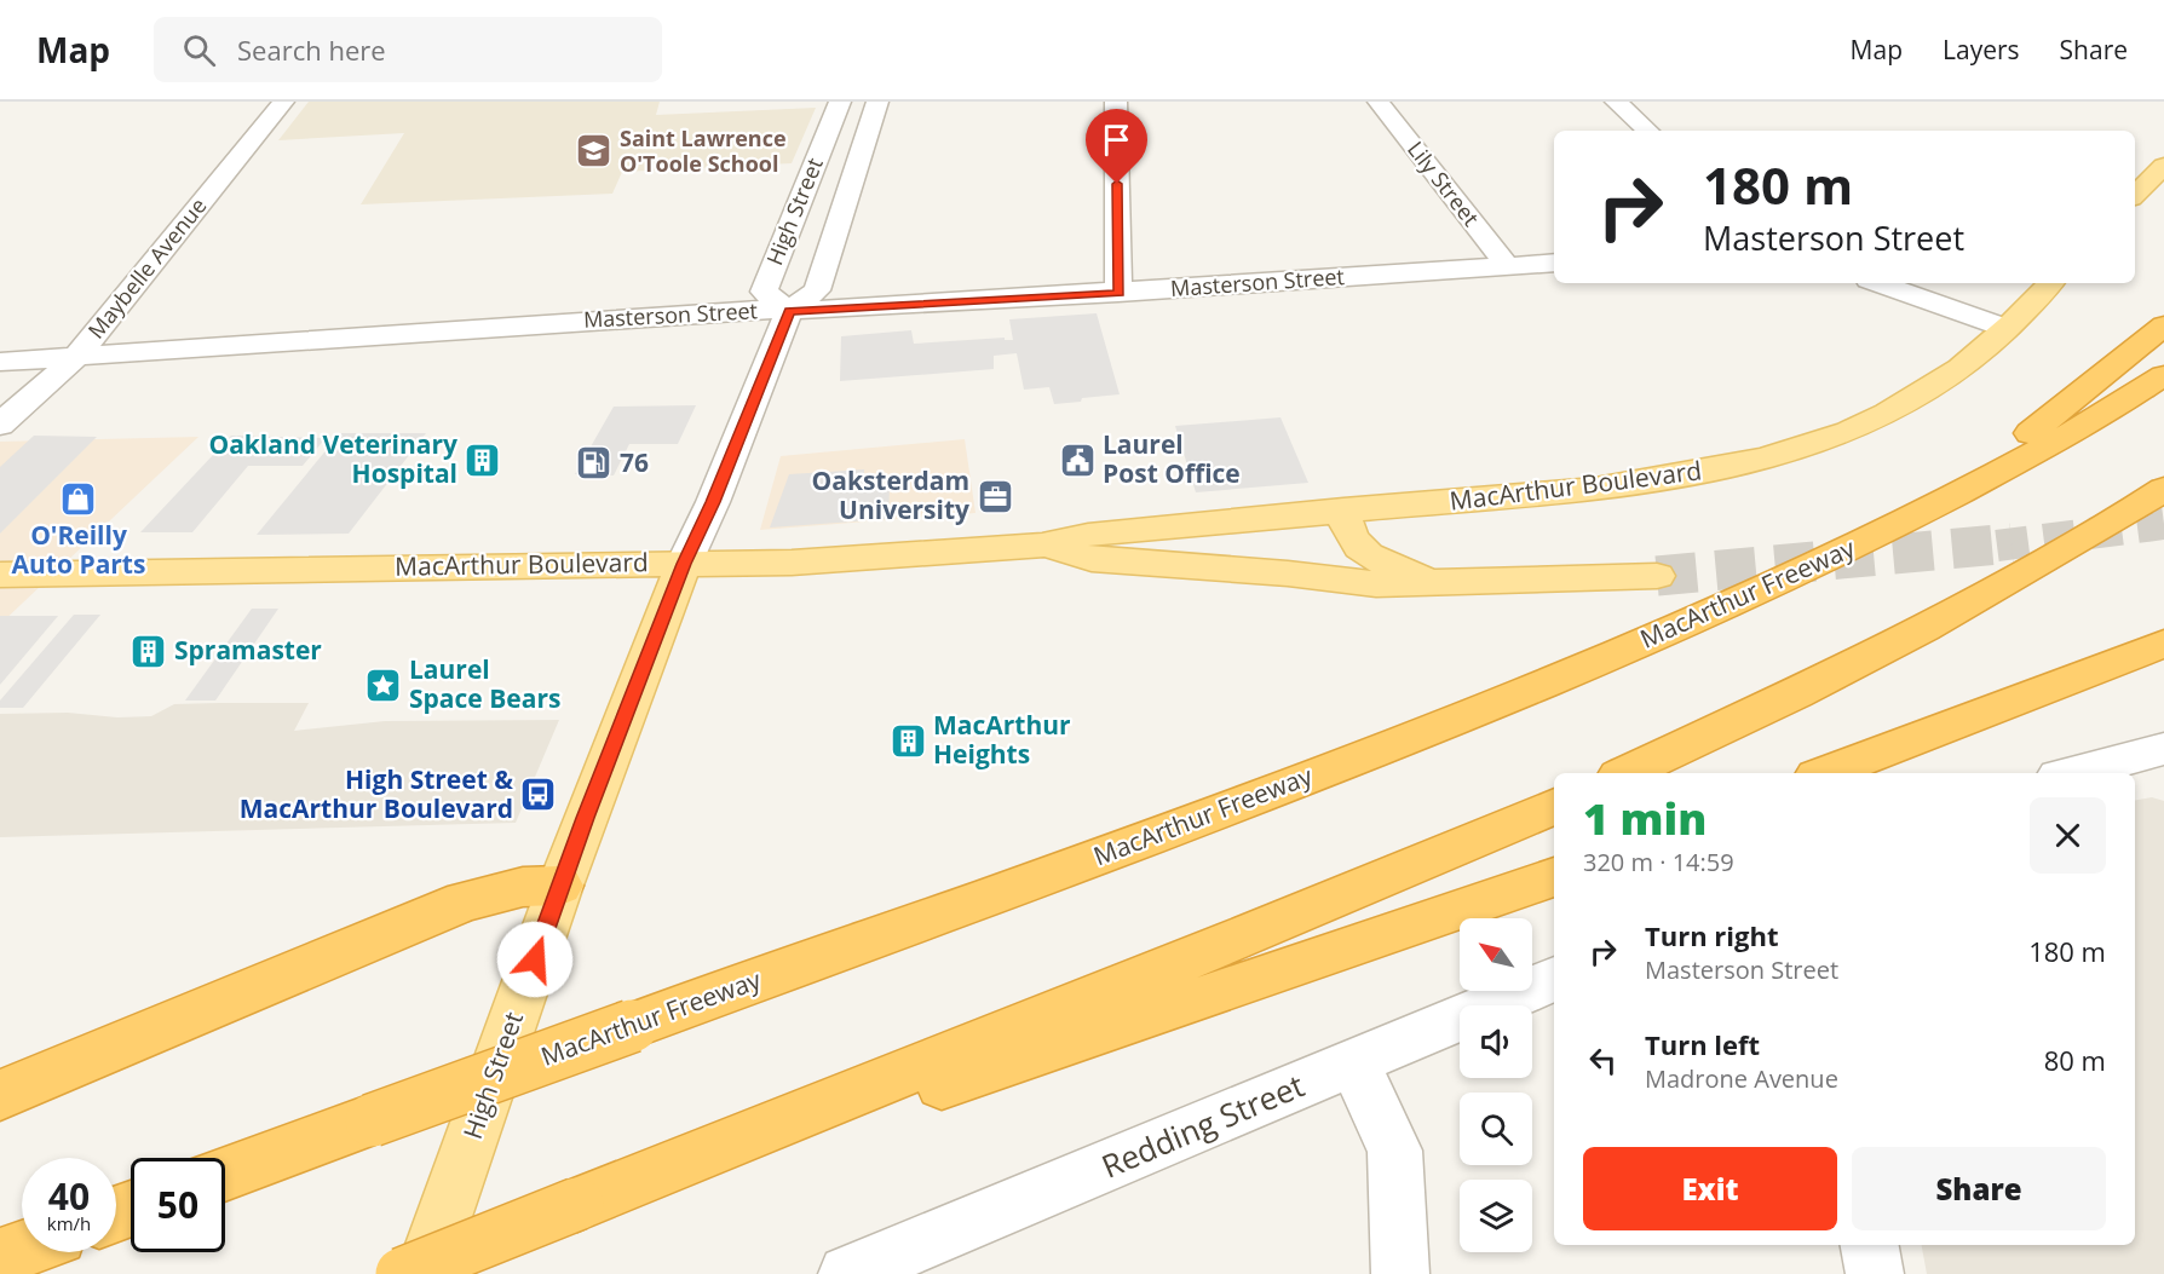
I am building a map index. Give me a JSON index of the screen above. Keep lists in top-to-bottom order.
{
  "streets": {
    "highway": ["MacArthur Freeway"],
    "main road": ["High Street", "MacArthur Boulevard"],
    "street": [
      "Lily Street",
      "Maybelle Avenue",
      "Masterson Street",
      "Redding Street"
    ]
  },
  "crossings": [
    ["Lily Street", "Masterson Street"],
    ["High Street", "Masterson Street"],
    ["High Street", "MacArthur Boulevard"],
    ["Maybelle Avenue", "Masterson Street"]
  ],
  "places": {
    "school or university": ["Saint Lawrence O'Toole School"],
    "building": ["Oakland Veterinary Hospital", "Spramaster", "MacArthur Heights"],
    "public building": ["Laurel Post Office"],
    "fuel station": ["76"],
    "office": ["Oaksterdam University"],
    "shop": ["O'Reilly Auto Parts"],
    "place": ["Laurel Space Bears"],
    "bus stop": ["High Street & MacArthur Boulevard"]
  },
  "north": "top left",
  "page": {
    "header": "Map",
    "search": "Search here",
    "nav": ["Map", "Layers", "Share"],
    "turn": ["180 m", "Masterson Street"],
    "heading": ["1 min", "320 m · 14:59"],
    "list": [
      {
        "name": "Turn right",
        "note": "Masterson Street",
        "value": "180 m"
      },
      {
        "name": "Turn left",
        "note": "Madrone Avenue",
        "value": "80 m"
      }
    ],
    "buttons": ["Exit", "Share"],
    "speed": "40 km/h",
    "limit": "50"
  }
}
